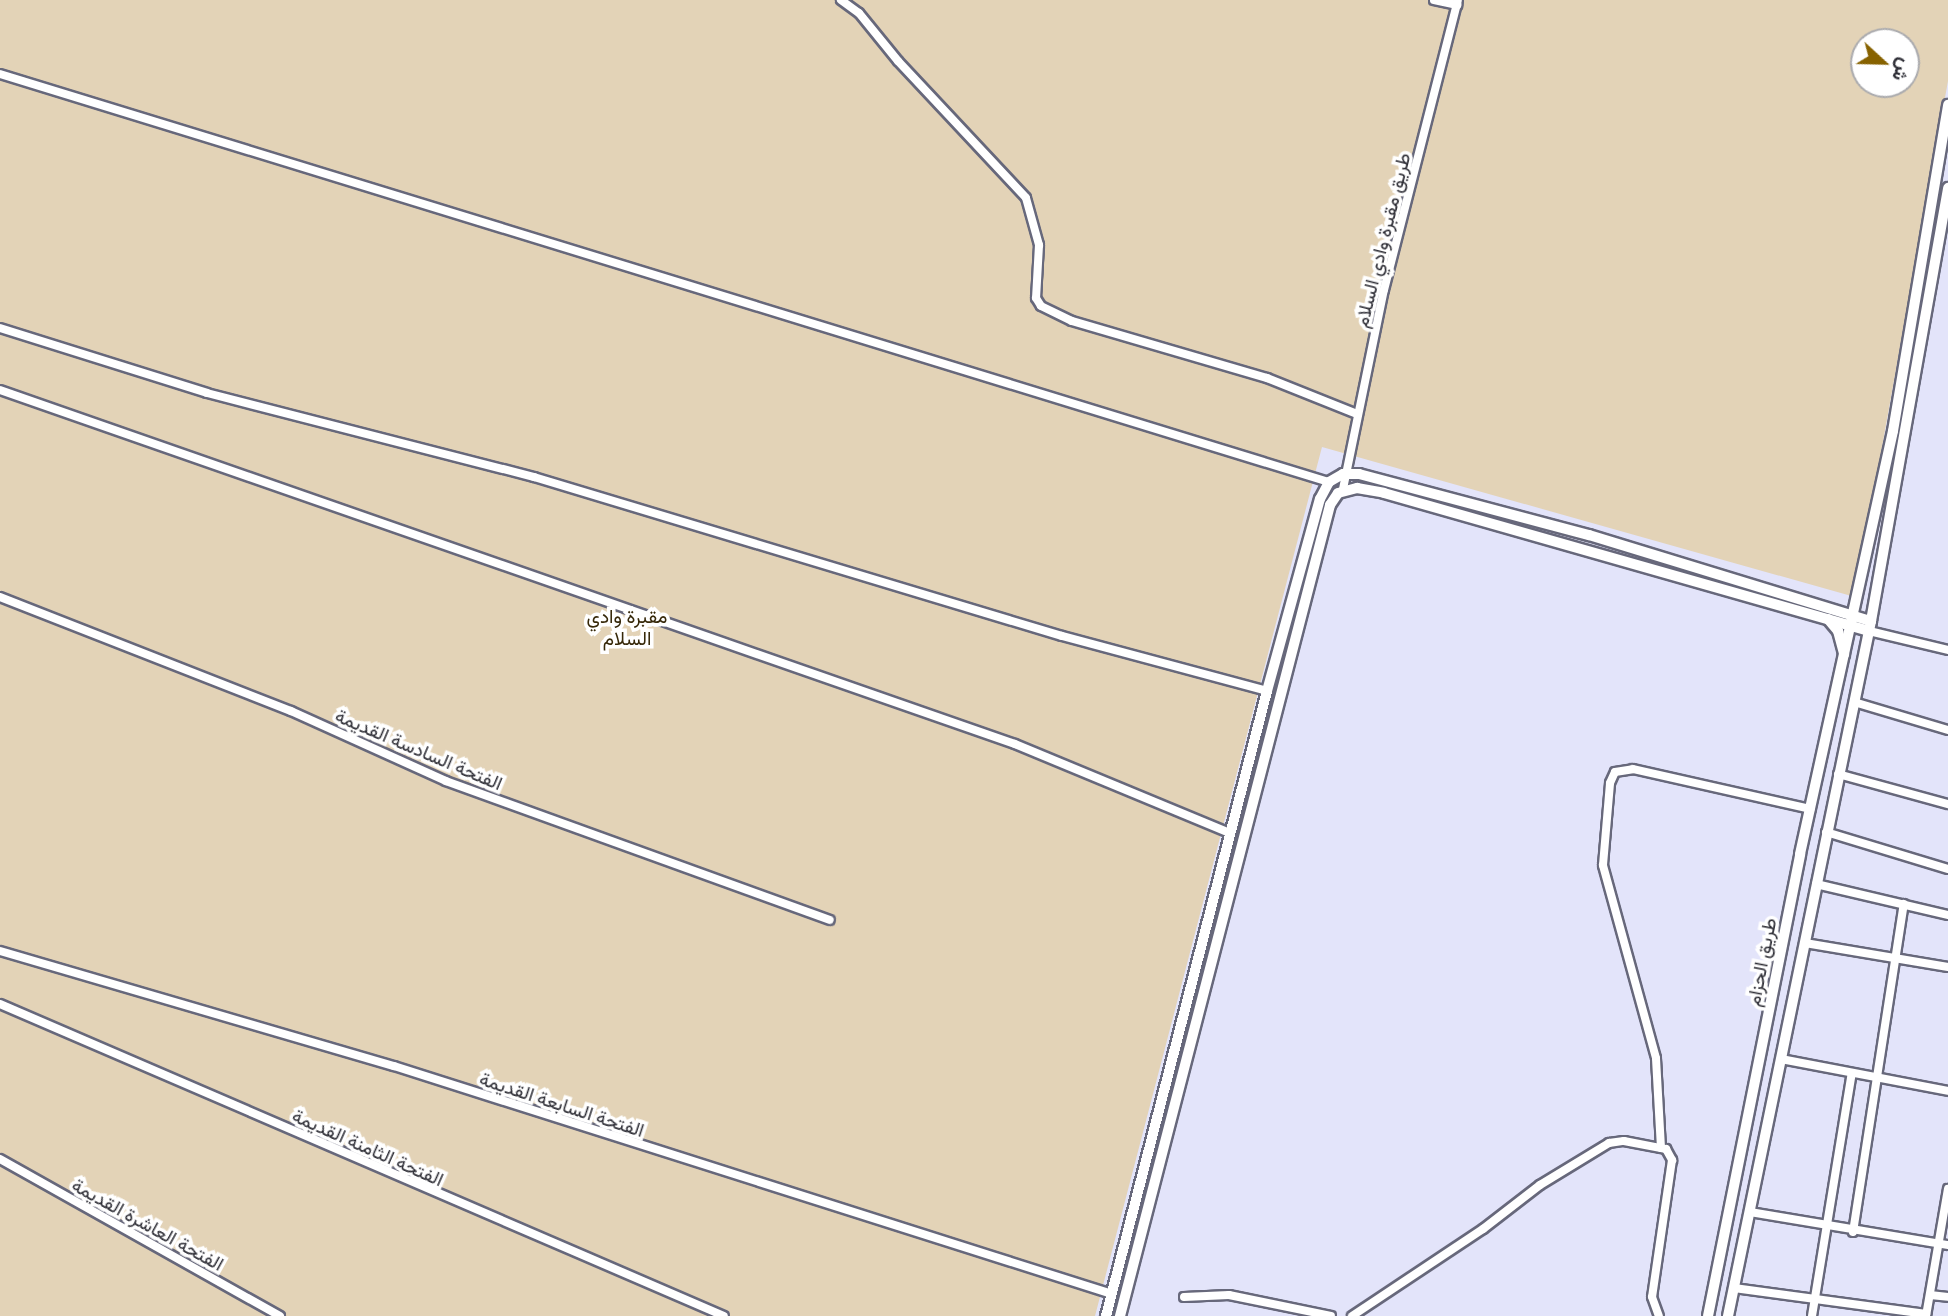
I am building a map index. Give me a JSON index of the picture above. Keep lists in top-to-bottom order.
{
  "streets": {
    "street": [
      "طريق مقبرة وادي السلام",
      "الفتحة السادسة القديمة",
      "طريق الحزام",
      "الفتحة السابعة القديمة",
      "الفتحة الثامنة القديمة",
      "الفتحة العاشرة القديمة"
    ]
  },
  "parks": ["مقبرة وادي السلام"],
  "north": "right"
}
